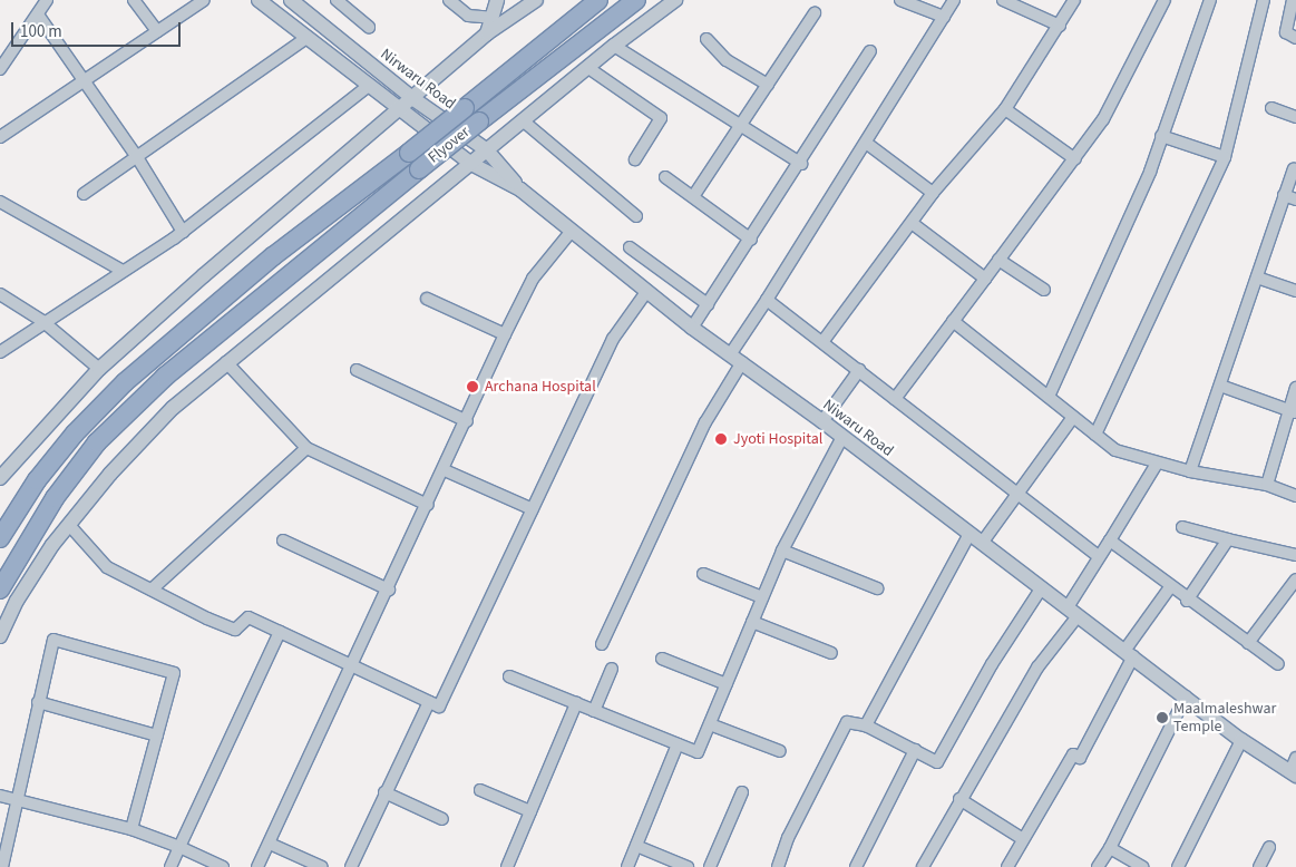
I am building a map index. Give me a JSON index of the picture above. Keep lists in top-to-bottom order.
{
  "streets": {
    "highway": ["Flyover"],
    "street": ["Nirwaru Road", "Niwaru Road"]
  },
  "crossings": [
    ["Nirwaru Road", "Niwaru Road"]
  ],
  "places": ["Archana Hospital", "Jyoti Hospital", "Maalmaleshwar Temple"],
  "scale_bar": "100 m"
}
